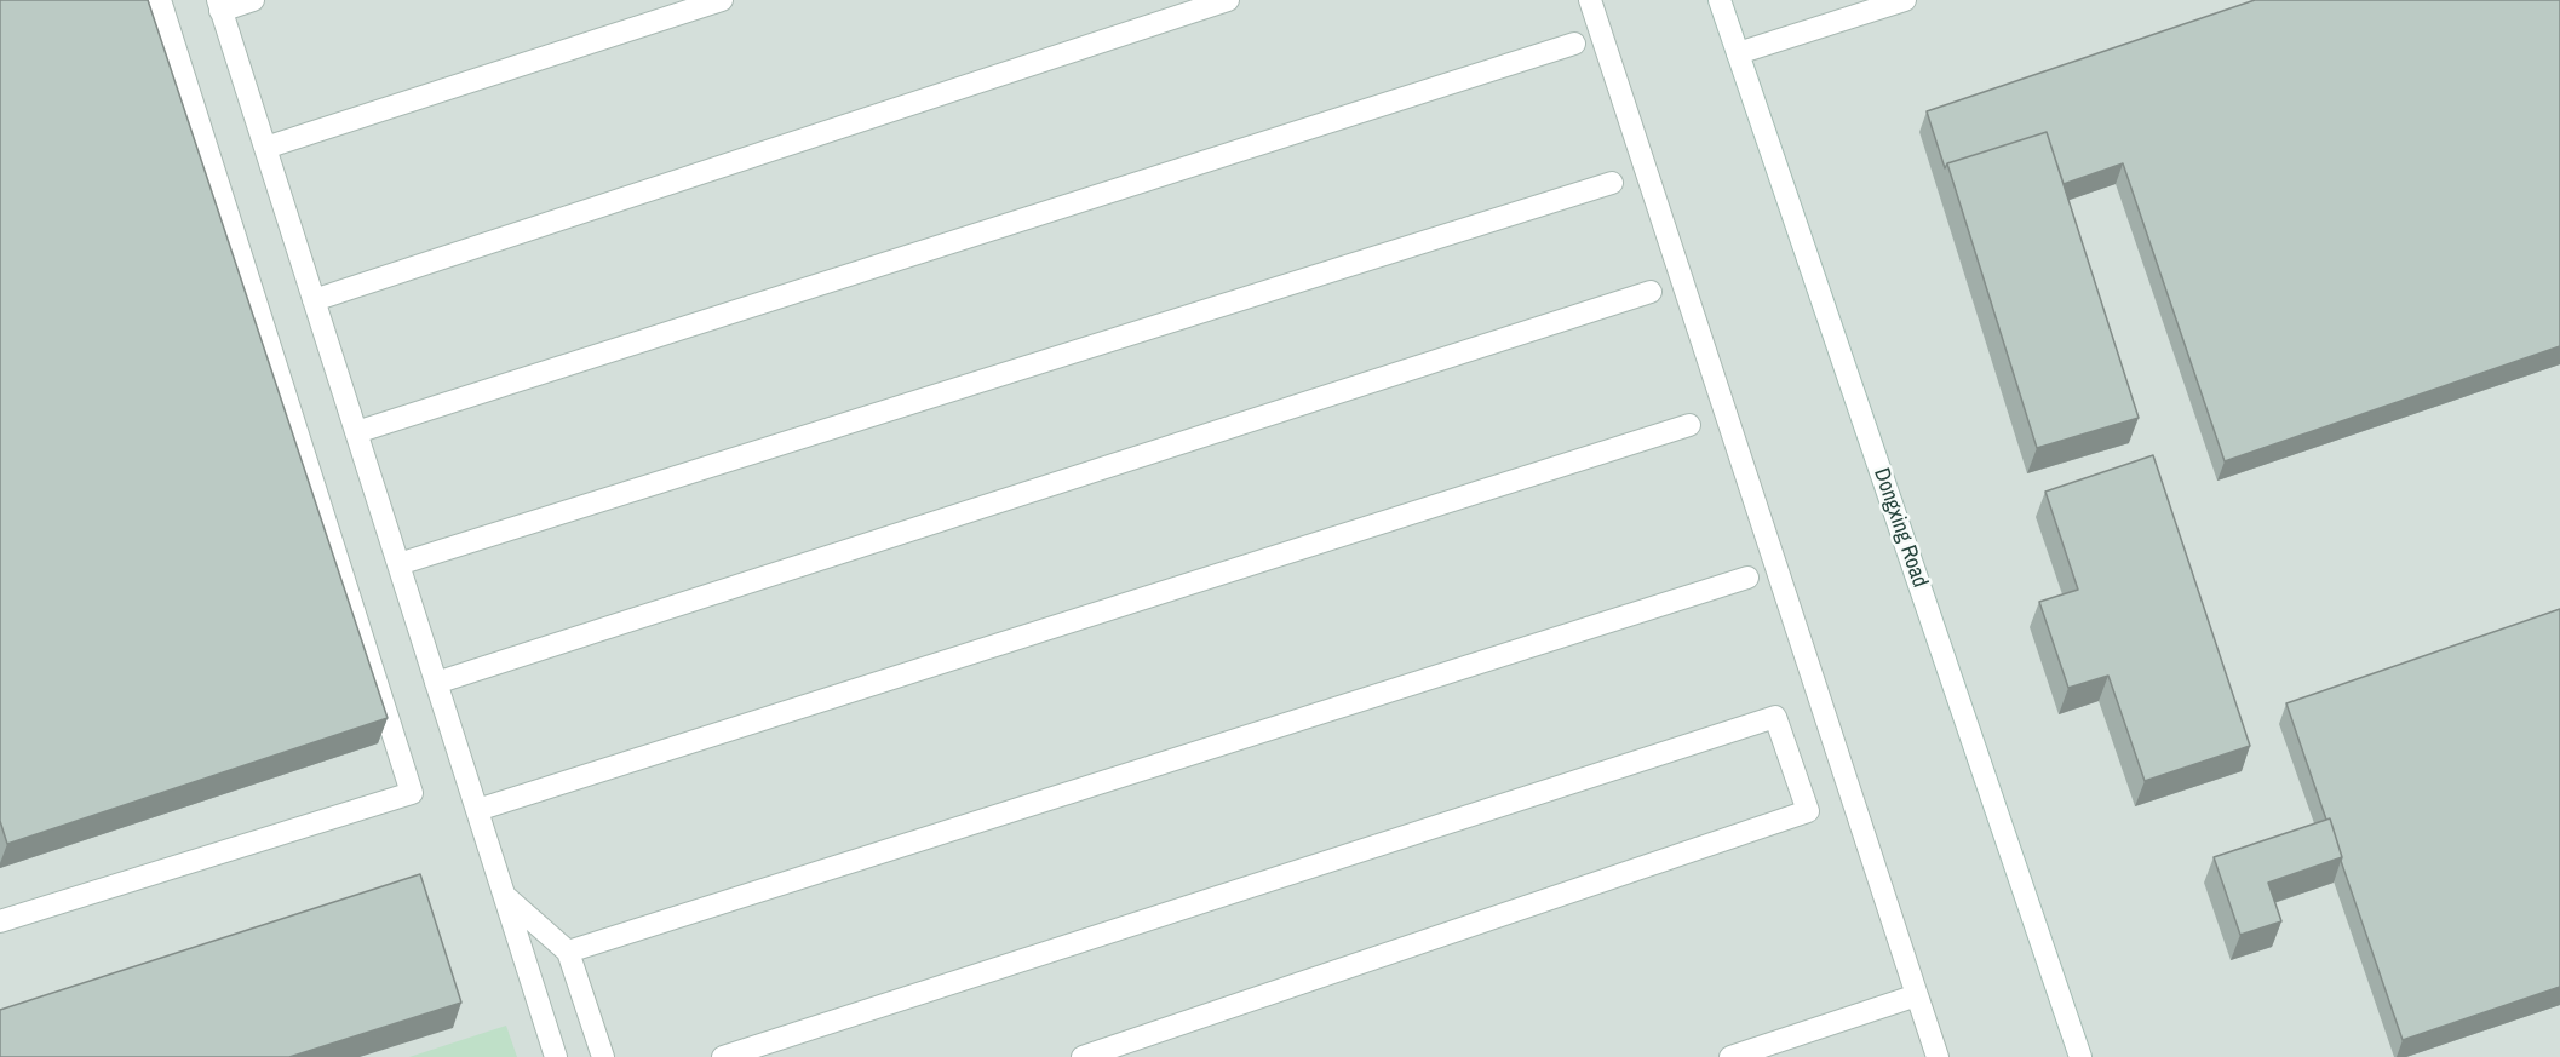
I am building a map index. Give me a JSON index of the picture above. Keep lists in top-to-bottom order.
{
  "streets": {
    "street": ["Dongxing Road"]
  }
}
